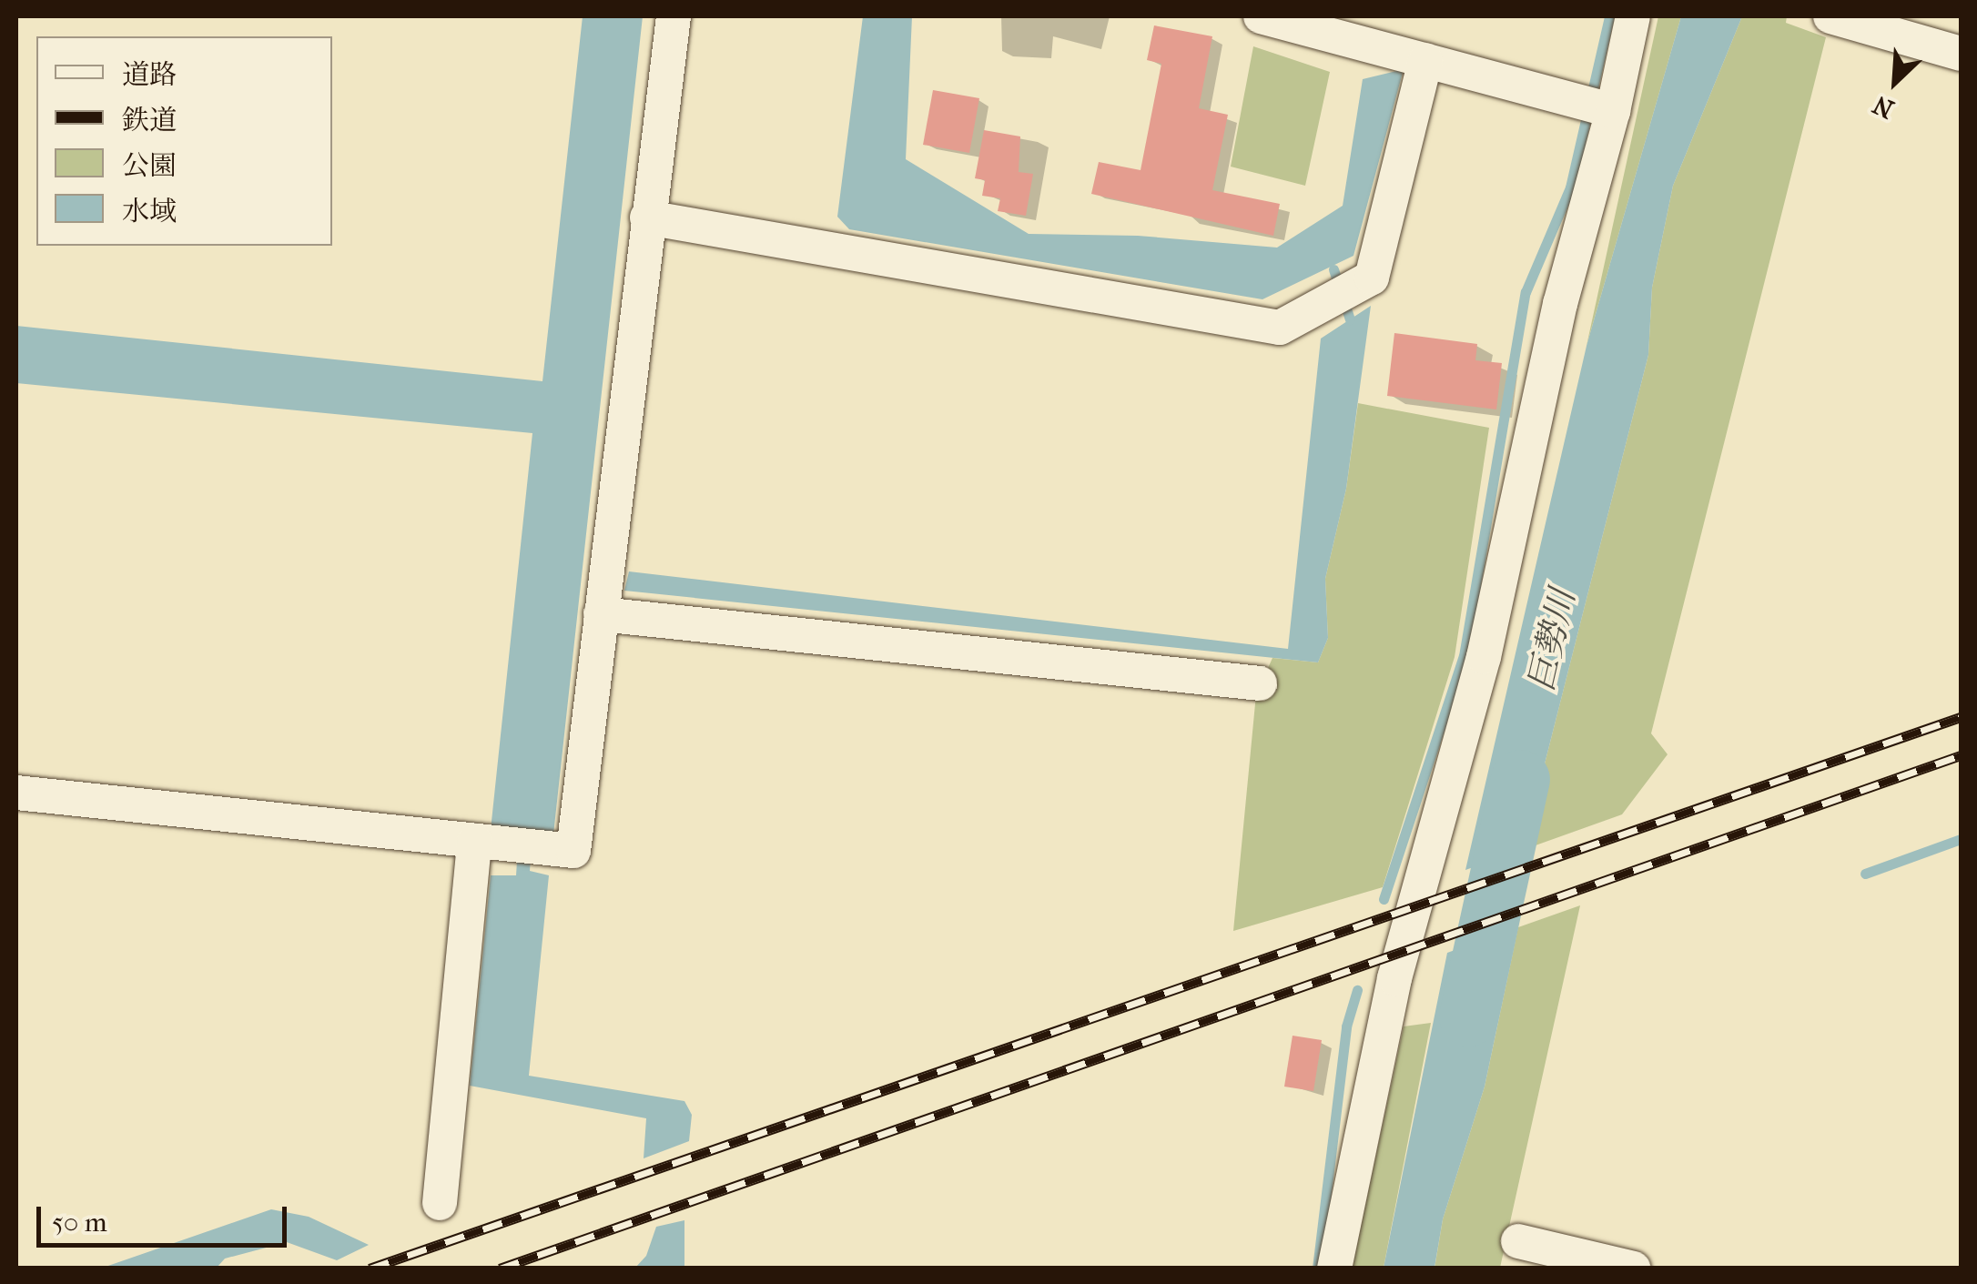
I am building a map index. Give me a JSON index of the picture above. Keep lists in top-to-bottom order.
{
  "water": ["巨勢川"],
  "legend": [
    "道路",
    "鉄道",
    "公園",
    "水域"
  ],
  "scale_bar": "50 m",
  "north": "bottom left"
}
